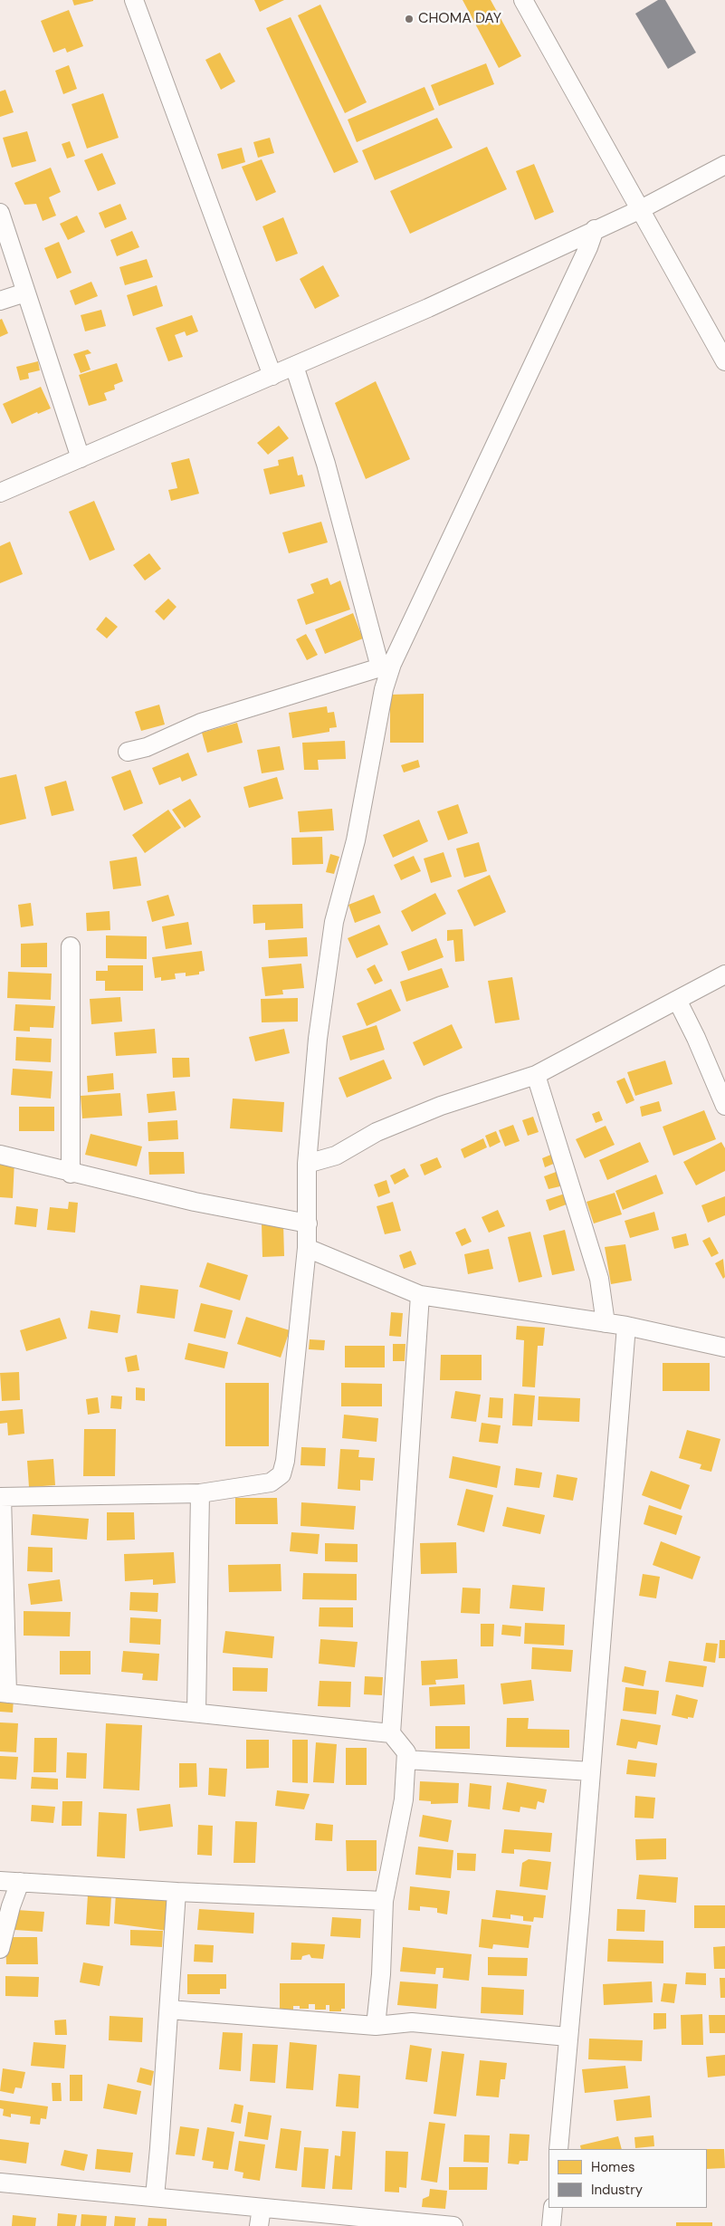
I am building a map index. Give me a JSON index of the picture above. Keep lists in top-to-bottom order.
{
  "places": ["CHOMA DAY"],
  "legend": ["Homes", "Industry"]
}
